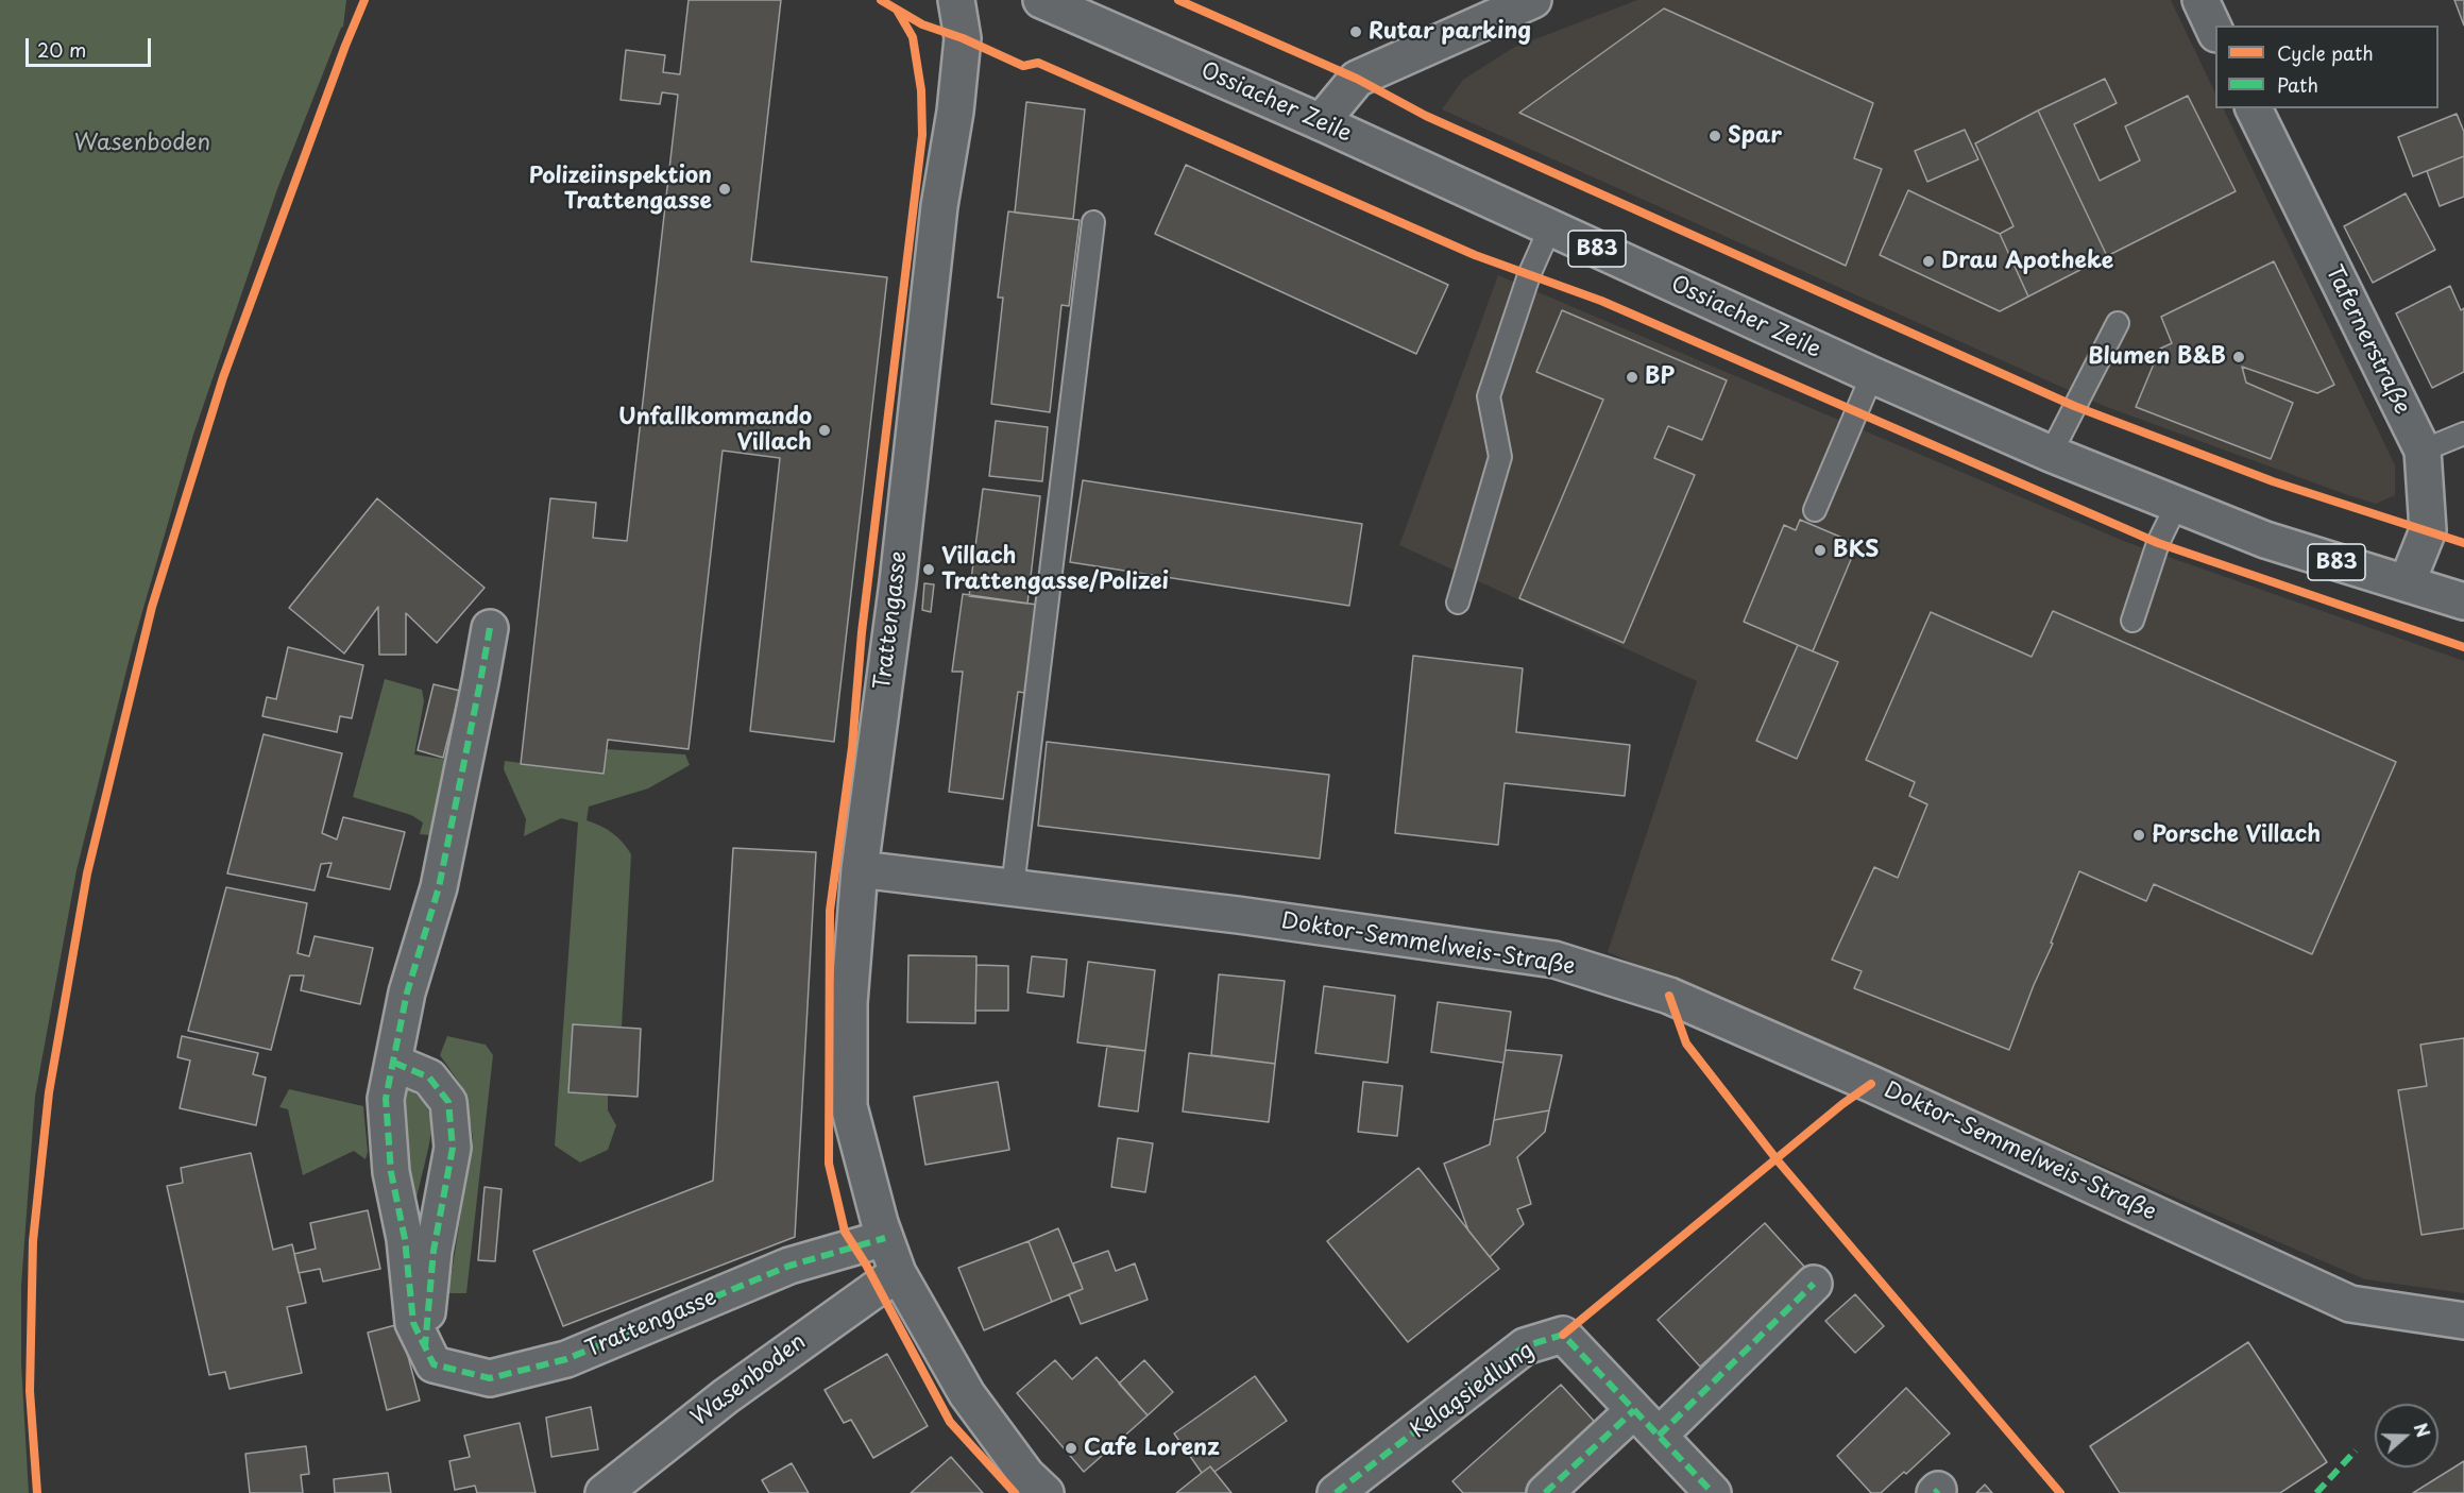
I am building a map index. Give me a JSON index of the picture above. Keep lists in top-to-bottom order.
{
  "streets": {
    "street": [
      "Ossiacher Zeile",
      "B83",
      "Tafernerstraße",
      "Trattengasse",
      "Doktor-Semmelweis-Straße",
      "Wasenboden",
      "Kelagsiedlung"
    ]
  },
  "crossings": [
    ["Ossiacher Zeile", "Tafernerstraße"],
    ["Trattengasse", "Doktor-Semmelweis-Straße"],
    ["Trattengasse", "Wasenboden"]
  ],
  "parks": ["Wasenboden"],
  "places": [
    "Rutar parking",
    "Spar",
    "Polizeiinspektion Trattengasse",
    "Drau Apotheke",
    "Blumen B&B",
    "BP",
    "Unfallkommando Villach",
    "BKS",
    "Villach Trattengasse/Polizei",
    "Porsche Villach",
    "Cafe Lorenz"
  ],
  "legend": ["Cycle path", "Path"],
  "scale_bar": "20 m",
  "north": "right"
}
